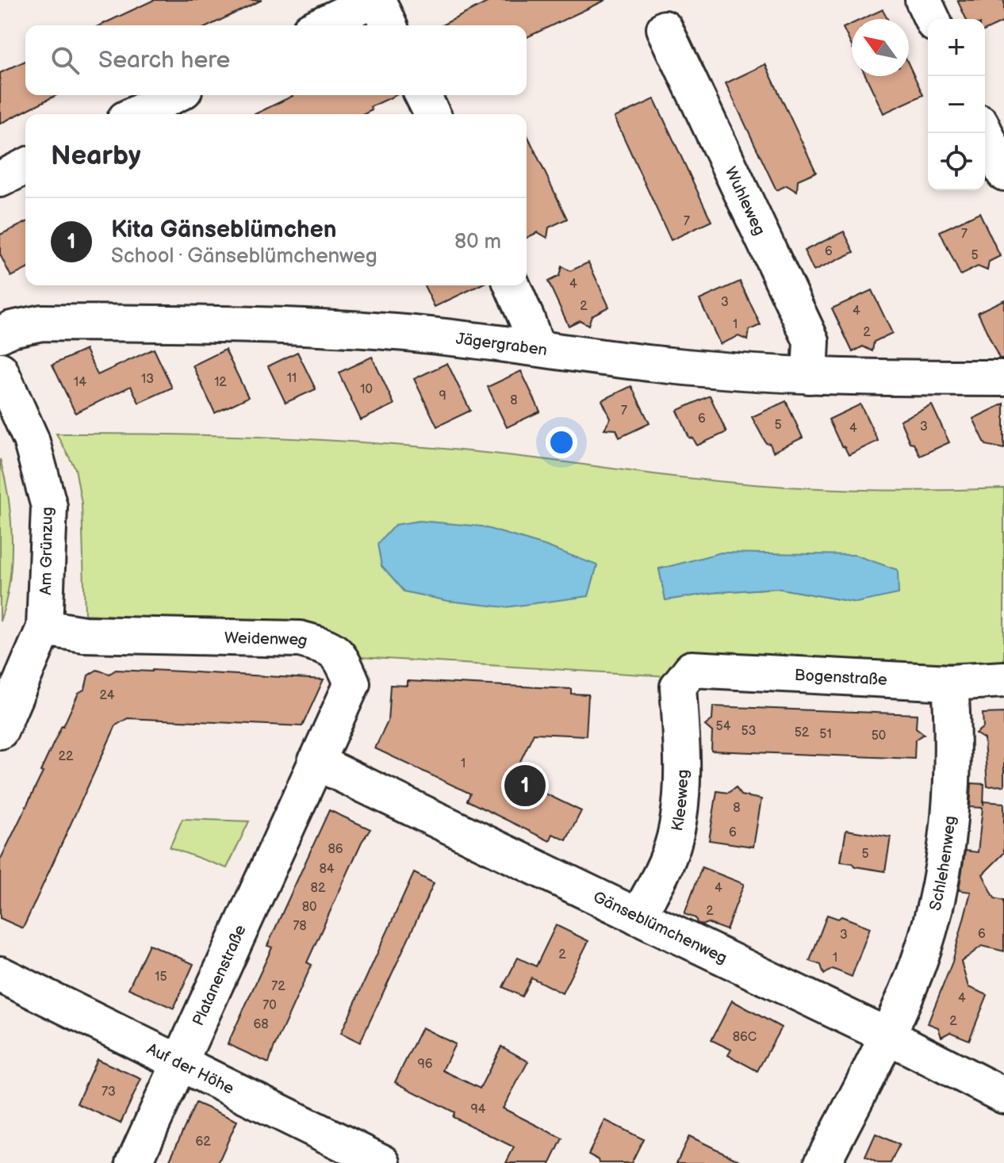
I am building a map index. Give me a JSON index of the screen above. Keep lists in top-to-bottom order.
{
  "streets": {
    "street": [
      "Wuhleweg",
      "Jägergraben",
      "Am Grünzug",
      "Weidenweg",
      "Bogenstraße",
      "Kleeweg",
      "Schlehenweg",
      "Gänseblümchenweg",
      "Platanenstraße",
      "Auf der Höhe"
    ]
  },
  "crossings": [
    ["Wuhleweg", "Jägergraben"],
    ["Am Grünzug", "Weidenweg"],
    ["Weidenweg", "Gänseblümchenweg"],
    ["Weidenweg", "Platanenstraße"],
    ["Bogenstraße", "Kleeweg"],
    ["Bogenstraße", "Schlehenweg"],
    ["Kleeweg", "Gänseblümchenweg"],
    ["Schlehenweg", "Gänseblümchenweg"],
    ["Gänseblümchenweg", "Platanenstraße"],
    ["Platanenstraße", "Auf der Höhe"]
  ],
  "house_numbers": [
    "7",
    "7",
    "6",
    "5",
    "4",
    "3",
    "2",
    "4",
    "1",
    "2",
    "11",
    "13",
    "14",
    "12",
    "10",
    "9",
    "8",
    "7",
    "6",
    "5",
    "3",
    "4",
    "24",
    "54",
    "53",
    "52",
    "51",
    "50",
    "22",
    "1",
    "8",
    "6",
    "86",
    "5",
    "84",
    "82",
    "4",
    "80",
    "2",
    "78",
    "6",
    "3",
    "2",
    "1",
    "15",
    "72",
    "4",
    "70",
    "2",
    "68",
    "86C",
    "96",
    "73",
    "94",
    "62"
  ],
  "north": "top left",
  "page": {
    "map_buttons": ["+", "−"],
    "search": "Search here",
    "heading": "Nearby",
    "list": [
      {
        "mark": "1",
        "name": "Kita Gänseblümchen",
        "note": "School · Gänseblümchenweg",
        "value": "80 m"
      }
    ],
    "pins": "1"
  }
}
